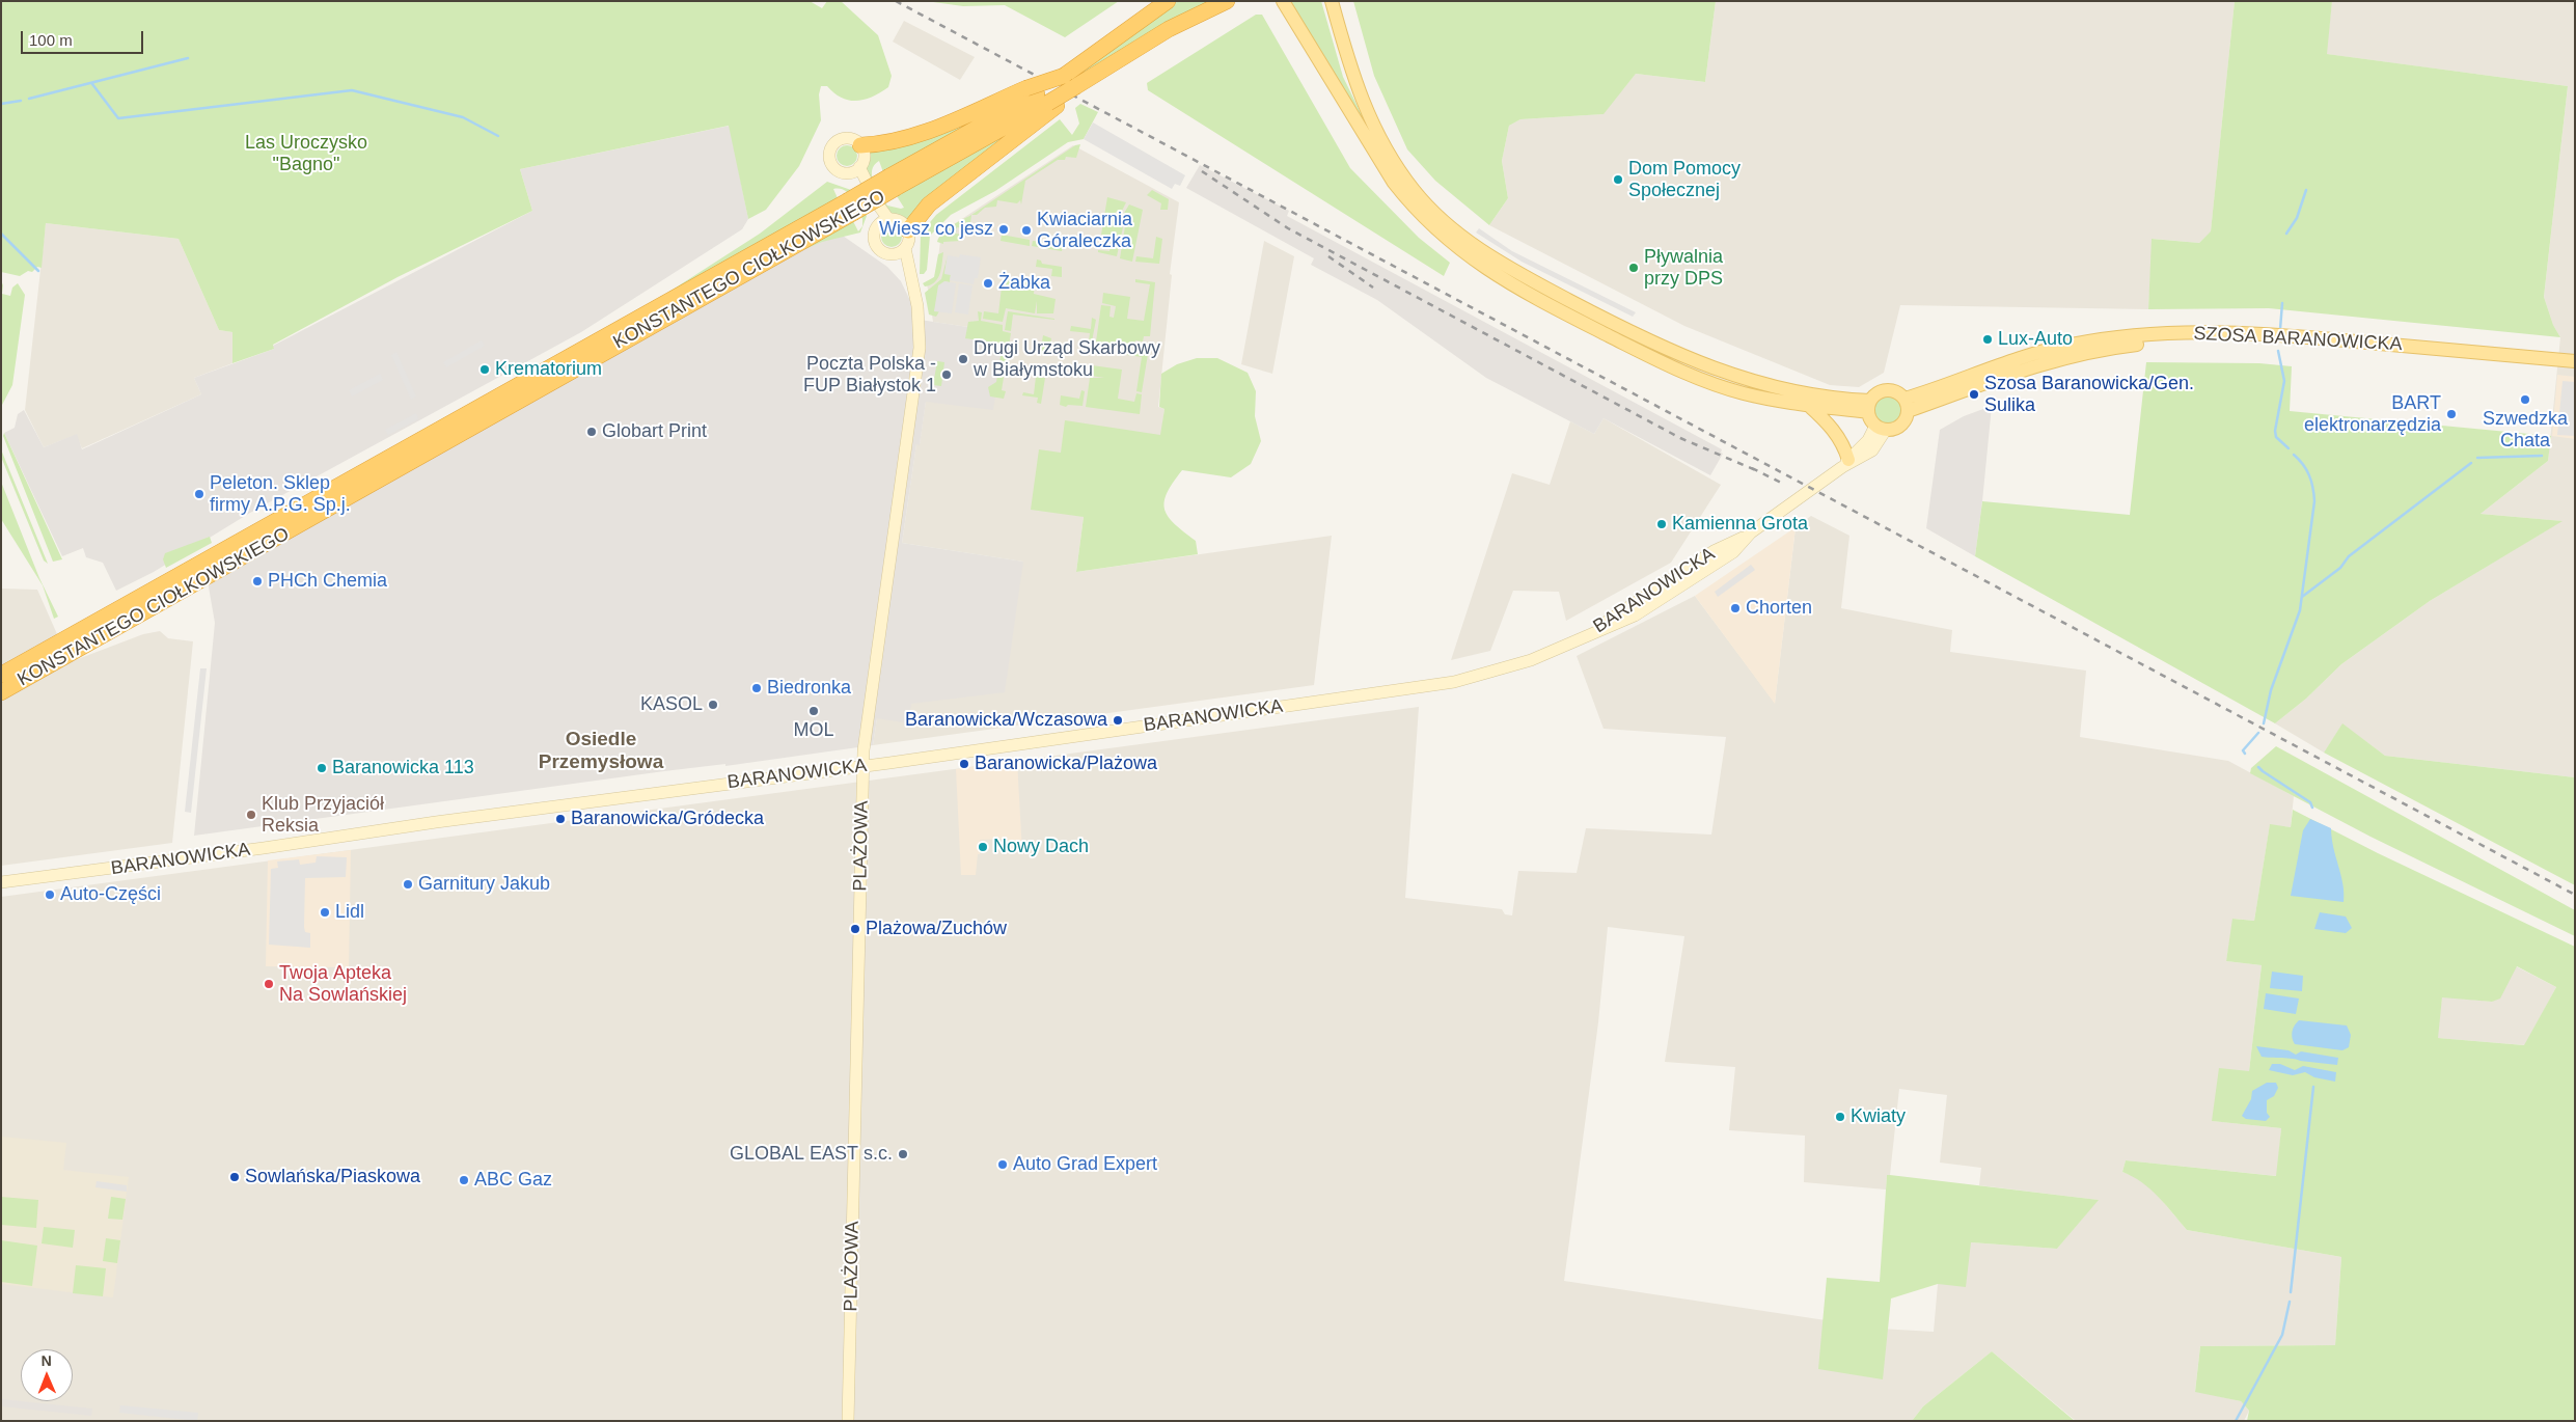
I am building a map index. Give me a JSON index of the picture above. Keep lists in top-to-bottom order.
{
  "streets": {
    "highway": ["KONSTANTEGO CIOŁKOWSKIEGO"],
    "main road": ["SZOSA BARANOWICKA"],
    "street": ["BARANOWICKA", "PLAŻOWA"]
  },
  "crossings": [
    ["BARANOWICKA", "PLAŻOWA"]
  ],
  "districts": ["Osiedle Przemysłowa"],
  "parks": ["Las Uroczysko \"Bagno\""],
  "places": [
    "Dom Pomocy Społecznej",
    "Wiesz co jesz",
    "Kwiaciarnia Góraleczka",
    "Pływalnia przy DPS",
    "Żabka",
    "Lux-Auto",
    "Drugi Urząd Skarbowy w Białymstoku",
    "Krematorium",
    "Poczta Polska - FUP Białystok 1",
    "Szosa Baranowicka/Gen. Sulika",
    "Szwedzka Chata",
    "BART elektronarzędzia",
    "Globart Print",
    "Peleton. Sklep firmy A.P.G. Sp.j.",
    "Kamienna Grota",
    "PHCh Chemia",
    "Chorten",
    "Biedronka",
    "KASOL",
    "MOL",
    "Baranowicka/Wczasowa",
    "Baranowicka/Plażowa",
    "Baranowicka 113",
    "Klub Przyjaciół Reksia",
    "Baranowicka/Gródecka",
    "Nowy Dach",
    "Garnitury Jakub",
    "Auto-Części",
    "Lidl",
    "Plażowa/Zuchów",
    "Twoja Apteka Na Sowlańskiej",
    "Kwiaty",
    "GLOBAL EAST s.c.",
    "Auto Grad Expert",
    "Sowlańska/Piaskowa",
    "ABC Gaz"
  ],
  "scale_bar": "100 m",
  "north": "top"
}
